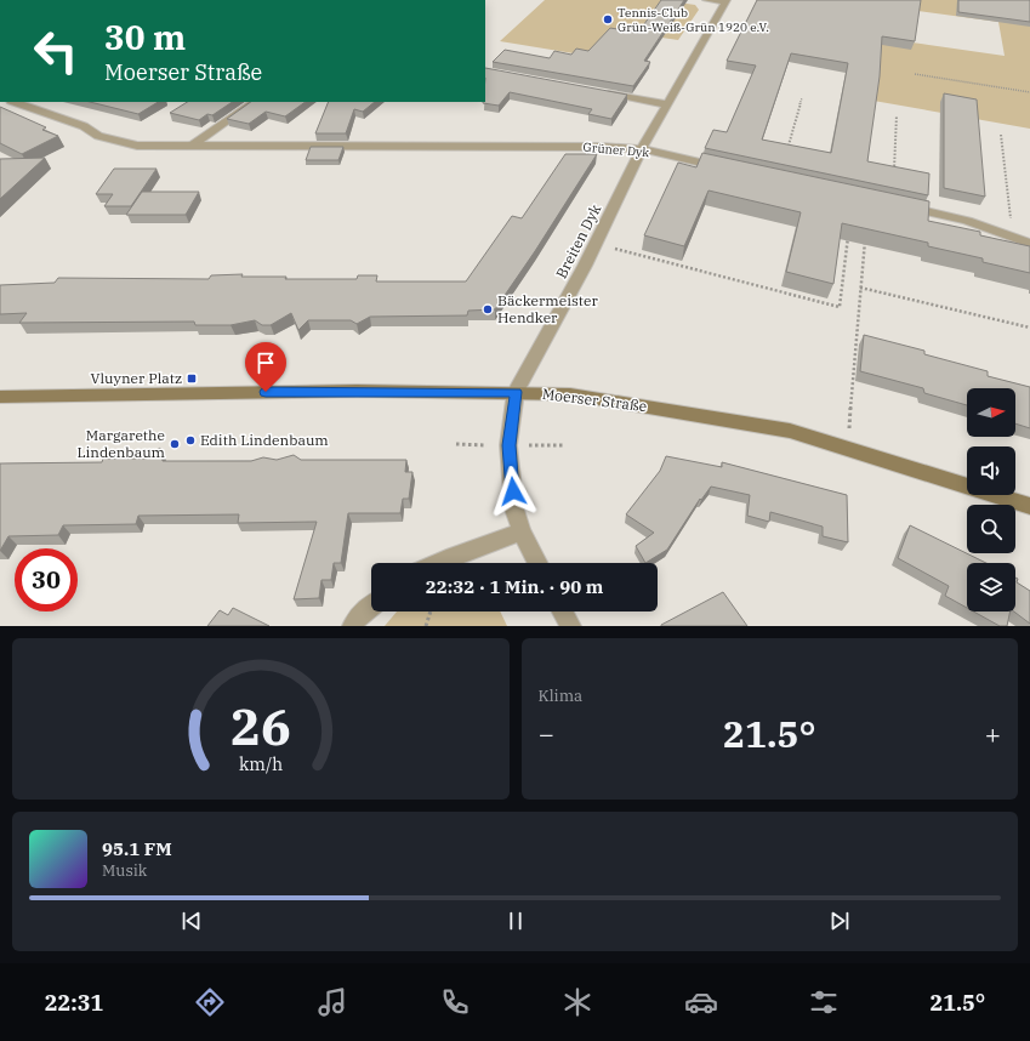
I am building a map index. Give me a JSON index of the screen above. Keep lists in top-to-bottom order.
{
  "streets": {
    "main road": ["Moerser Straße"],
    "street": ["Grüner Dyk", "Breiten Dyk"]
  },
  "crossings": [
    ["Grüner Dyk", "Breiten Dyk"],
    ["Breiten Dyk", "Moerser Straße"]
  ],
  "places": {
    "other": [
      "Tennis-Club Grün-Weiß-Grün 1920 e.V.",
      "Bäckermeister Hendker",
      "Edith Lindenbaum",
      "Margarethe Lindenbaum"
    ],
    "transit": ["Vluyner Platz"]
  },
  "north": "right",
  "page": {
    "turn": ["30 m", "Moerser Straße"],
    "limit": "30",
    "trip": "22:32 · 1 Min. · 90 m",
    "tile": "Klima",
    "heat": ["−", "21.5°", "+"],
    "song": ["95.1 FM", "Musik"],
    "tabs": ["22:31", "21.5°"],
    "gauge": ["26", "km/h"]
  }
}
